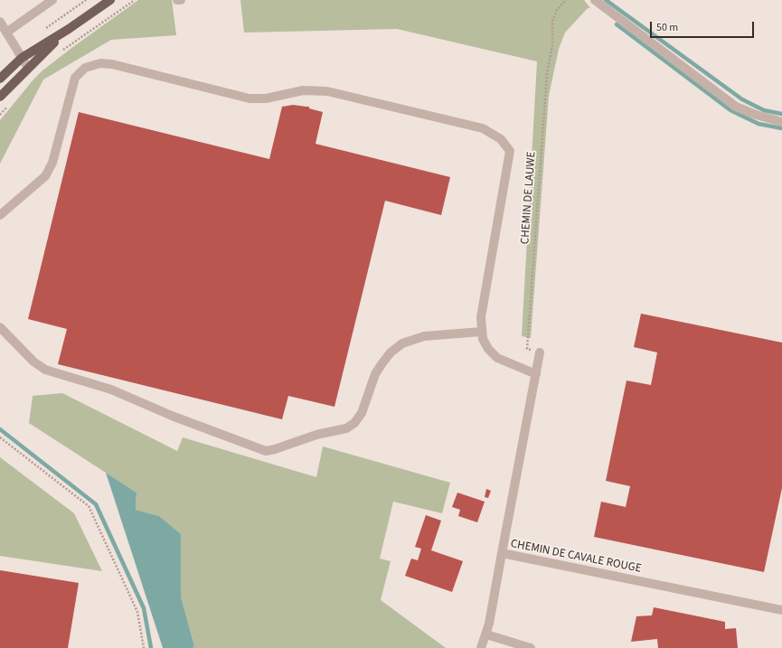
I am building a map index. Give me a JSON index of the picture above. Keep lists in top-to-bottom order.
{
  "streets": {
    "street": ["CHEMIN DE CAVALE ROUGE"],
    "path": ["CHEMIN DE LAUWE"]
  },
  "crossings": [
    ["CHEMIN DE LAUWE", "CHEMIN DE CAVALE ROUGE"]
  ],
  "scale_bar": "50 m"
}
